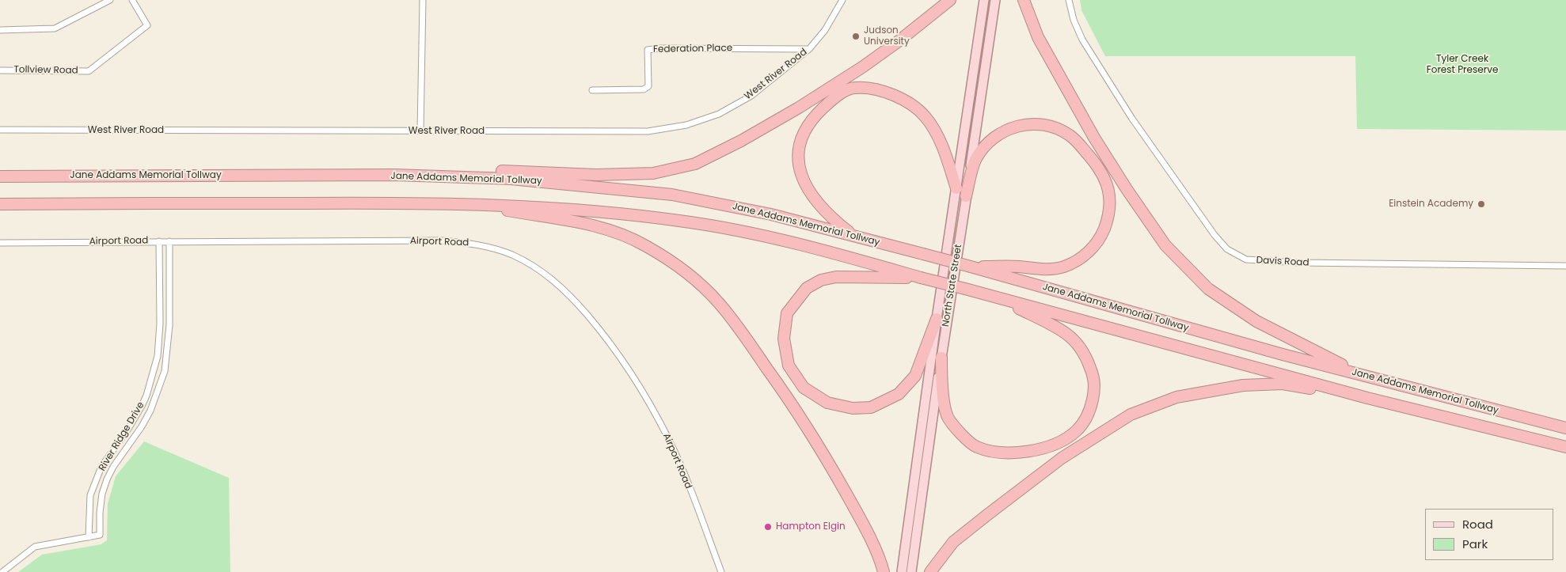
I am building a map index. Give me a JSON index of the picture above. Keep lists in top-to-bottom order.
{
  "streets": {
    "highway": ["Jane Addams Memorial Tollway"],
    "main road": ["North State Street"],
    "street": [
      "Federation Place",
      "Tollview Road",
      "West River Road",
      "Airport Road",
      "Davis Road",
      "River Ridge Drive"
    ]
  },
  "crossings": [
    ["Federation Place", "West River Road"],
    ["Airport Road", "River Ridge Drive"]
  ],
  "parks": ["Tyler Creek Forest Preserve"],
  "places": ["Judson University", "Einstein Academy", "Hampton Elgin"],
  "legend": ["Road", "Park"]
}
